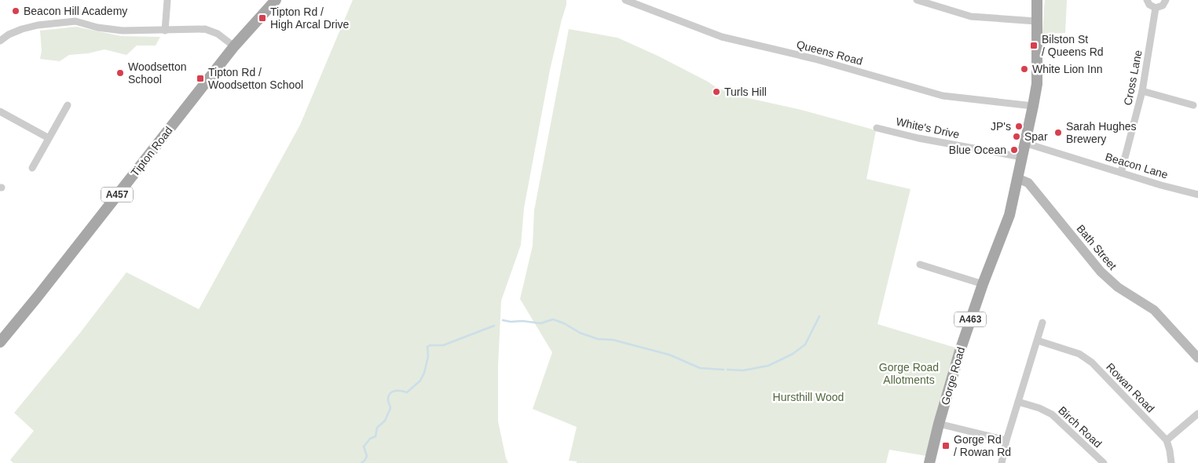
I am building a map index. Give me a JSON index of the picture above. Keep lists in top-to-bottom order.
{
  "streets": {
    "main road": [
      "Tipton Road",
      "A457",
      "A463",
      "Gorge Road"
    ],
    "street": [
      "Queens Road",
      "Cross Lane",
      "White's Drive",
      "Beacon Lane",
      "Bath Street",
      "Rowan Road",
      "Birch Road"
    ]
  },
  "crossings": [
    ["Queens Road", "A463"],
    ["Cross Lane", "Beacon Lane"],
    ["White's Drive", "A463"],
    ["Beacon Lane", "A463"],
    ["Bath Street", "A463"],
    ["Bath Street", "Gorge Road"],
    ["A463", "Gorge Road"]
  ],
  "parks": ["Gorge Road Allotments", "Hursthill Wood"],
  "places": {
    "other": [
      "Beacon Hill Academy",
      "White Lion Inn",
      "Woodsetton School",
      "Turls Hill",
      "JP's",
      "Sarah Hughes Brewery",
      "Spar",
      "Blue Ocean"
    ],
    "transit": [
      "Tipton Rd / High Arcal Drive",
      "Bilston St / Queens Rd",
      "Tipton Rd / Woodsetton School",
      "Gorge Rd / Rowan Rd"
    ]
  }
}
